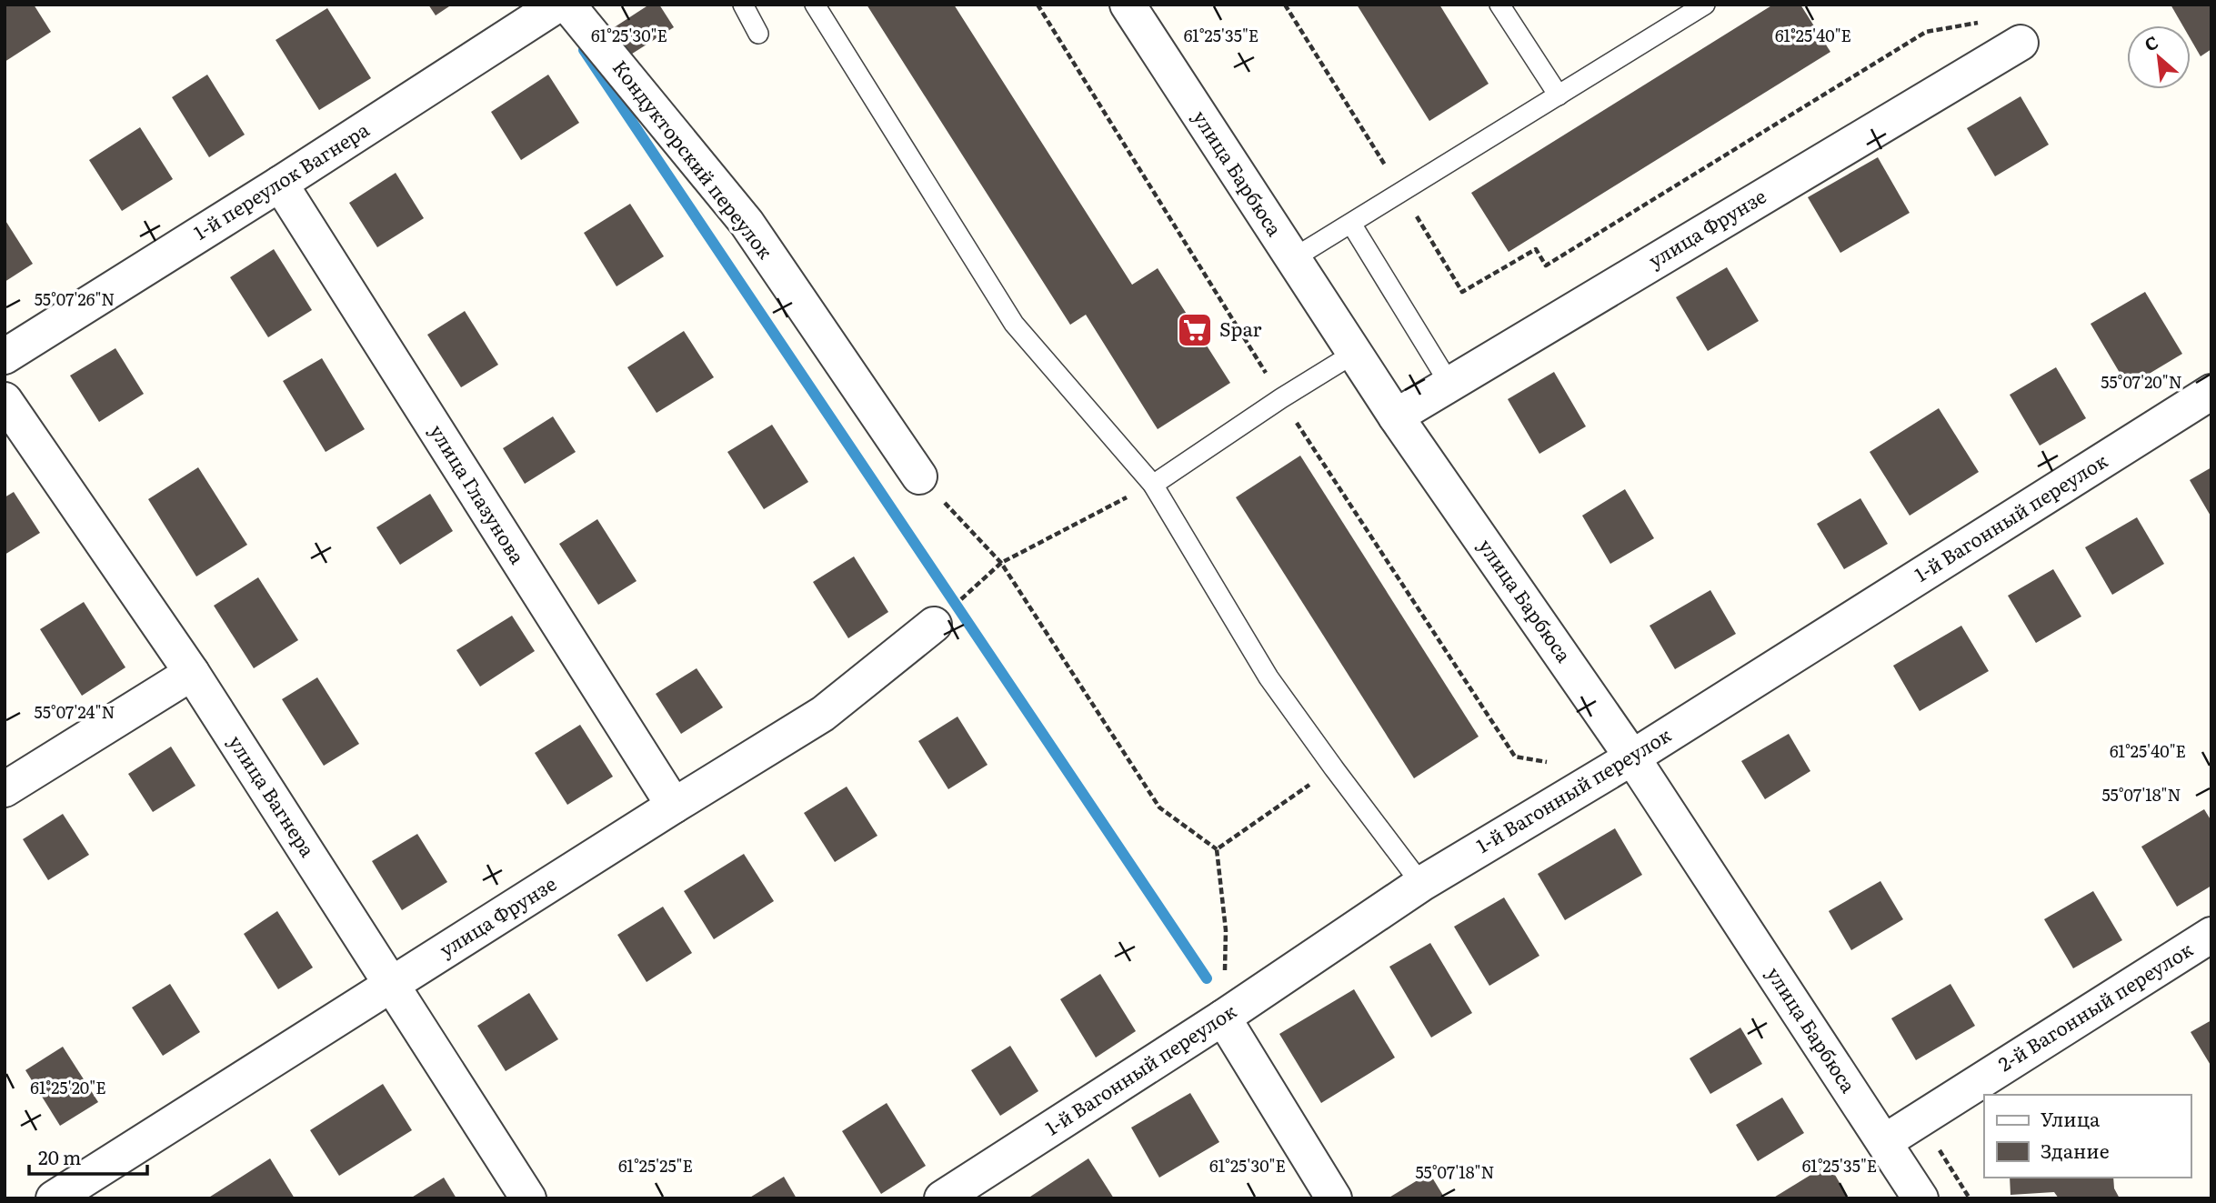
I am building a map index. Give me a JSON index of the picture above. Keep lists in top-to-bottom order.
{
  "streets": {
    "street": [
      "Кондукторский переулок",
      "улица Барбюса",
      "1-й переулок Вагнера",
      "улица Фрунзе",
      "улица Глазунова",
      "1-й Вагонный переулок",
      "улица Вагнера",
      "2-й Вагонный переулок"
    ]
  },
  "crossings": [
    ["улица Барбюса", "улица Фрунзе"],
    ["улица Барбюса", "1-й Вагонный переулок"],
    ["улица Барбюса", "2-й Вагонный переулок"],
    ["1-й переулок Вагнера", "улица Глазунова"],
    ["улица Фрунзе", "улица Глазунова"],
    ["улица Фрунзе", "улица Вагнера"]
  ],
  "places": {
    "supermarket": ["Spar"]
  },
  "legend": ["Улица", "Здание"],
  "scale_bar": "20 m",
  "north": "top left",
  "coordinates": [
    "61°25'30\"E",
    "61°25'35\"E",
    "61°25'40\"E",
    "55°07'26\"N",
    "55°07'20\"N",
    "55°07'24\"N",
    "55°07'18\"N",
    "61°25'20\"E",
    "61°25'25\"E"
  ]
}
